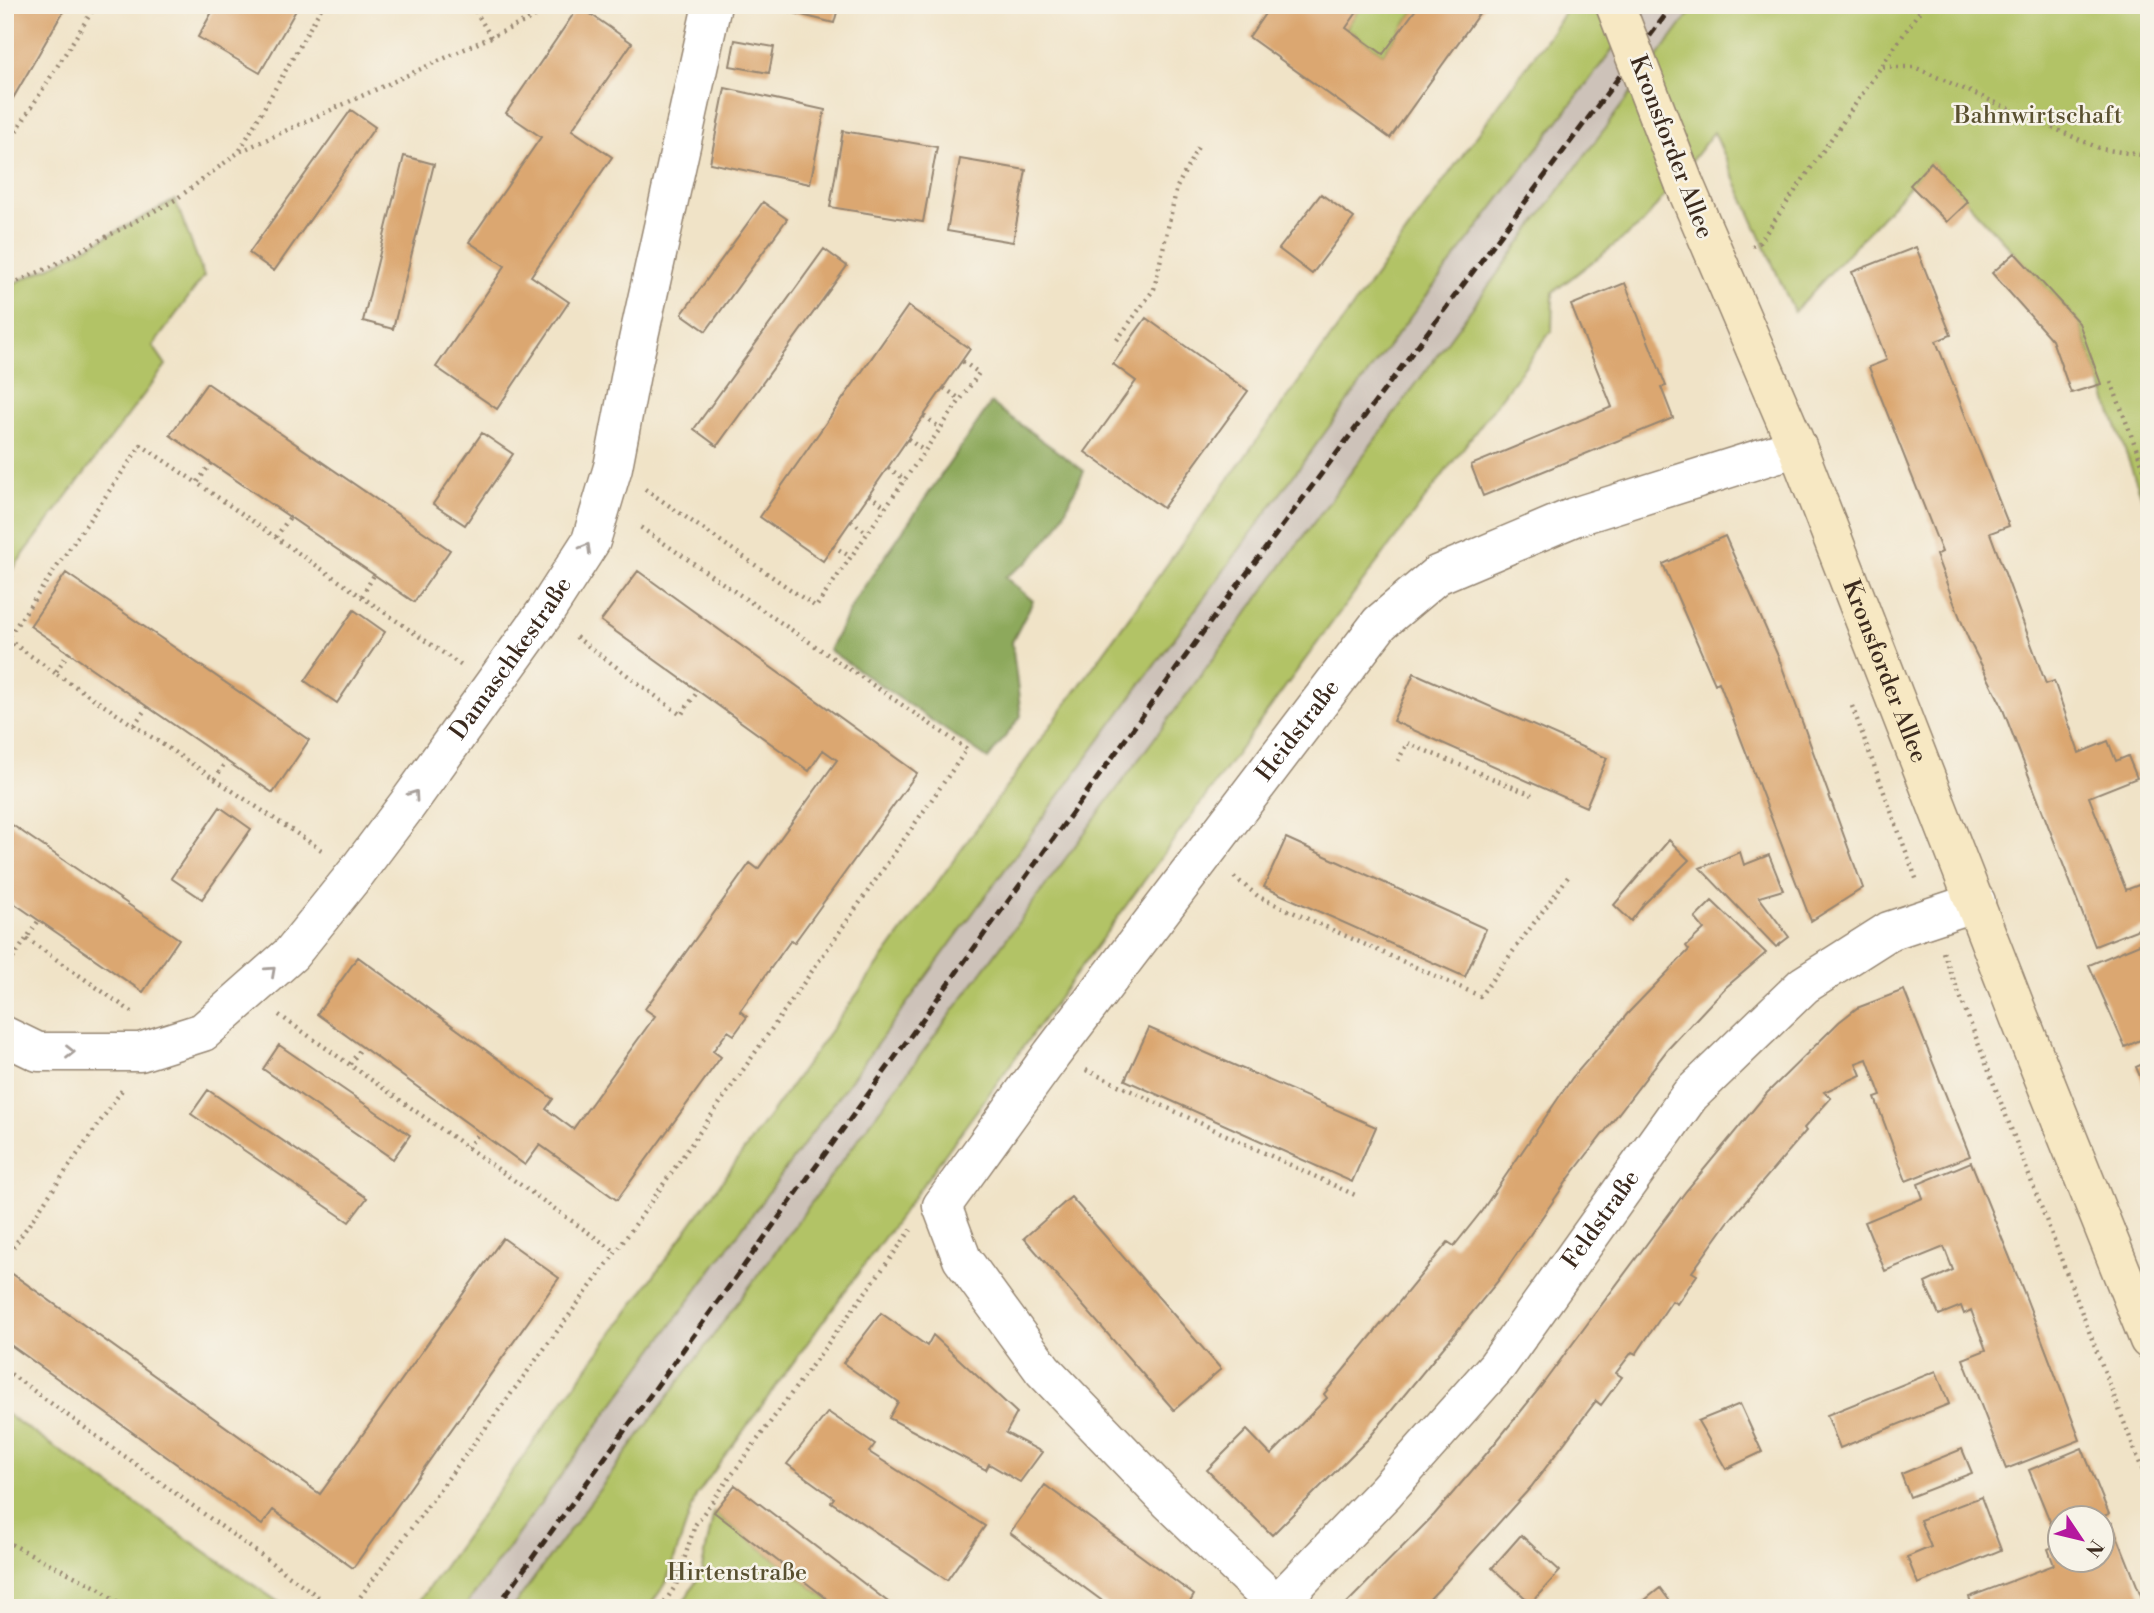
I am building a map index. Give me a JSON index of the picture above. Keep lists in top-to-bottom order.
{
  "streets": {
    "main road": ["Kronsforder Allee"],
    "street": ["Damaschkestraße", "Heidstraße", "Feldstraße"]
  },
  "crossings": [
    ["Kronsforder Allee", "Heidstraße"],
    ["Kronsforder Allee", "Feldstraße"]
  ],
  "one_way": ["Damaschkestraße"],
  "parks": ["Bahnwirtschaft", "Hirtenstraße"],
  "north": "bottom right"
}
